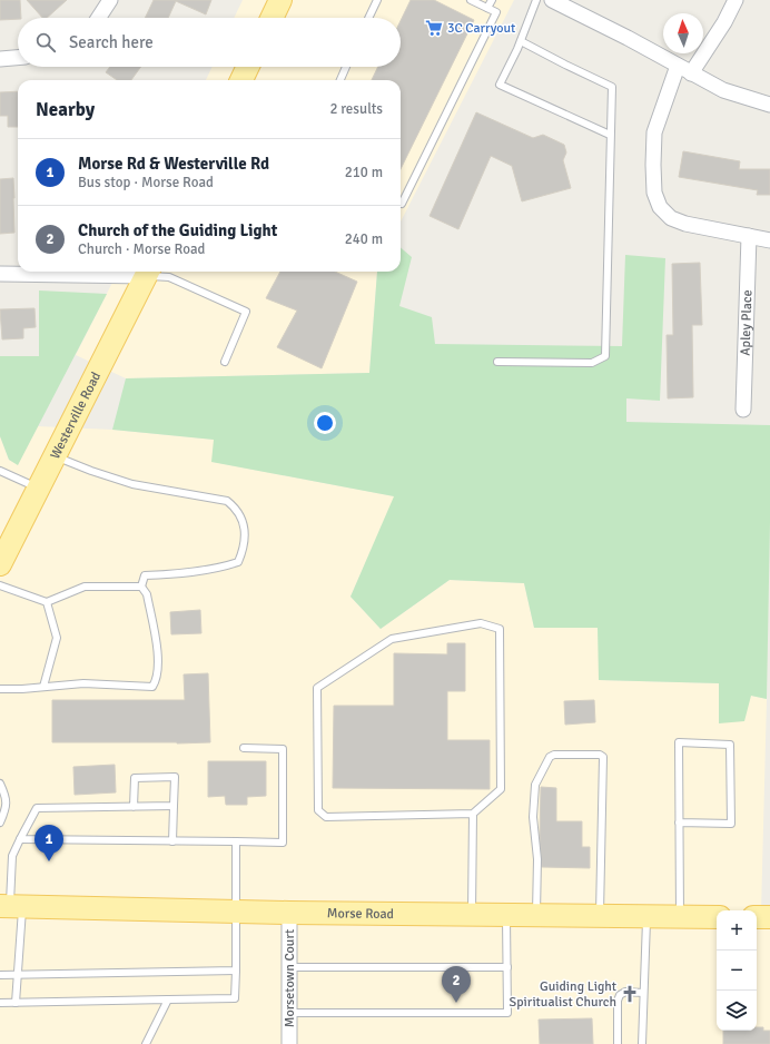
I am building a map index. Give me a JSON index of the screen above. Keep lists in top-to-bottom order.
{
  "streets": {
    "main road": ["Westerville Road", "Morse Road"],
    "street": ["Apley Place", "Morsetown Court"]
  },
  "crossings": [
    ["Morse Road", "Morsetown Court"]
  ],
  "places": {
    "supermarket": ["3C Carryout"],
    "church": ["Guiding Light Spiritualist Church"]
  },
  "north": "top",
  "page": {
    "search": "Search here",
    "heading": ["Nearby", "2 results"],
    "list": [
      {
        "mark": "1",
        "name": "Morse Rd & Westerville Rd",
        "note": "Bus stop · Morse Road",
        "value": "210 m"
      },
      {
        "mark": "2",
        "name": "Church of the Guiding Light",
        "note": "Church · Morse Road",
        "value": "240 m"
      }
    ],
    "pins": ["1", "2"],
    "map_buttons": ["+", "−"]
  }
}
